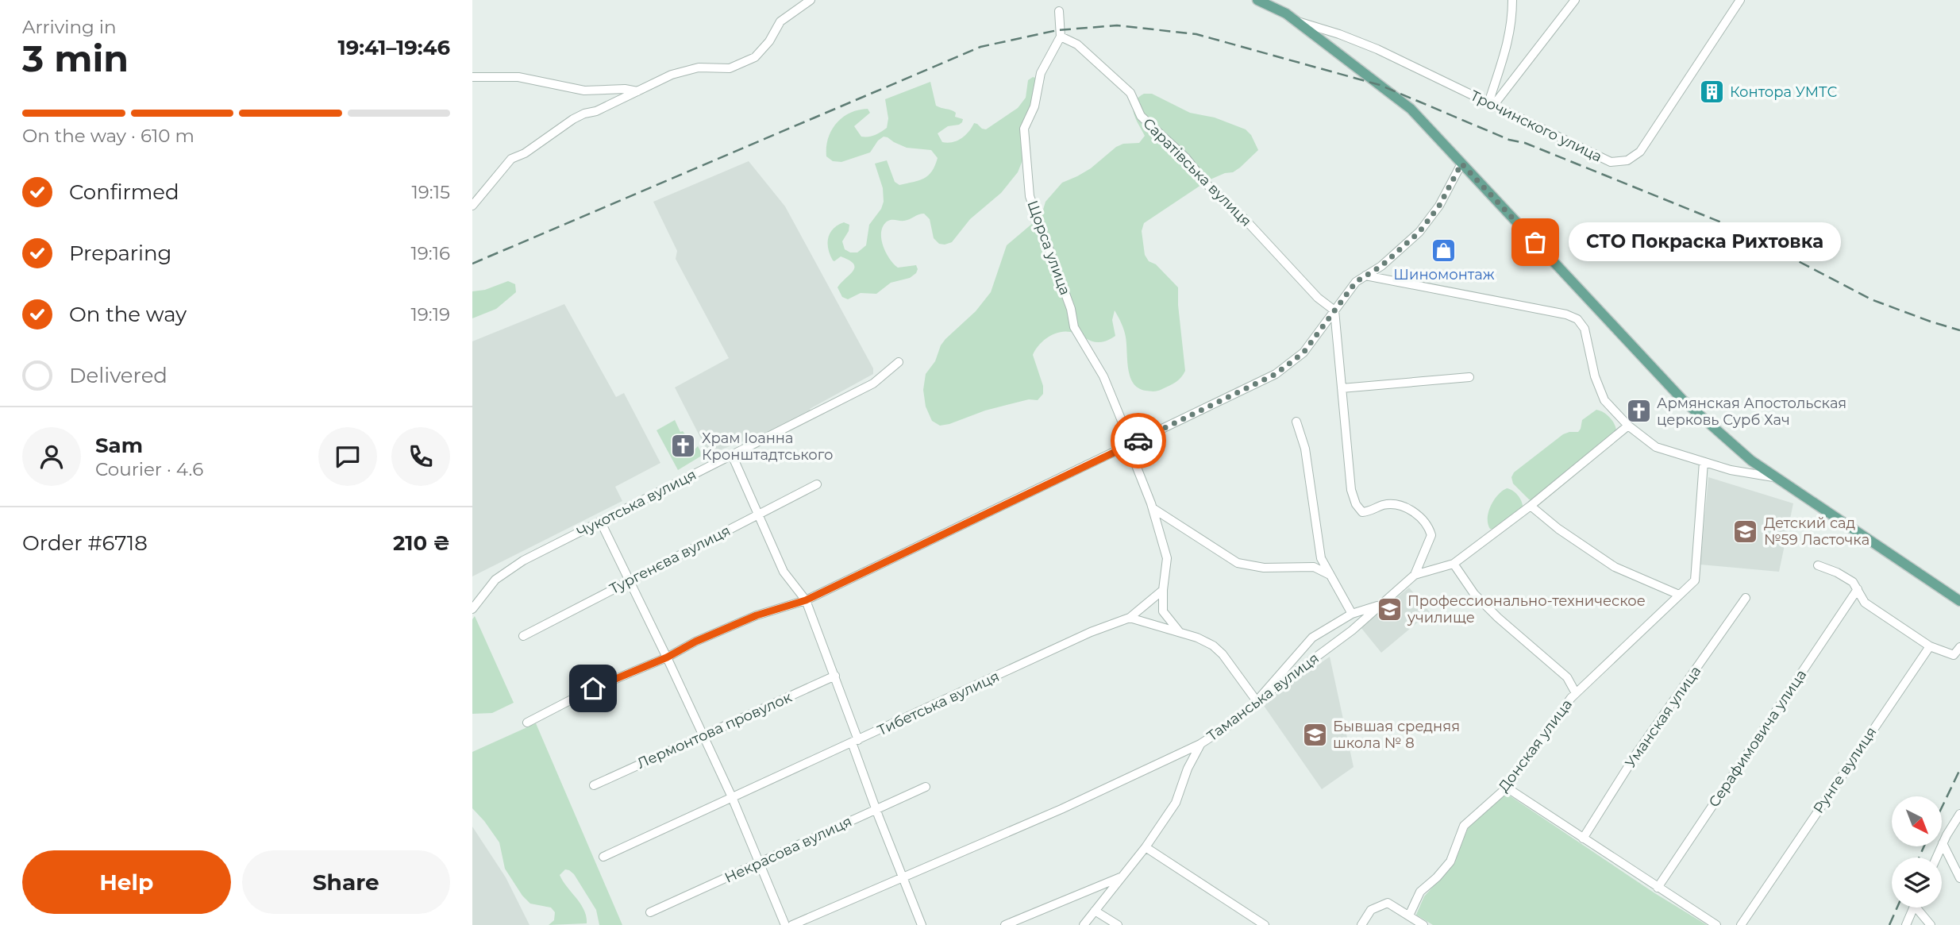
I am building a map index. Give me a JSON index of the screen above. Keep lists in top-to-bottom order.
{
  "streets": {
    "street": [
      "Трочинского улица",
      "Саратівська вулиця",
      "Щорса улица",
      "Чукотська вулиця",
      "Тургенєва вулиця",
      "Таманська вулиця",
      "Тибетська вулиця",
      "Уманская улица",
      "Лермонтова провулок",
      "Серафимовича улица",
      "Донская улица",
      "Рунге вулиця",
      "Некрасова вулиця"
    ]
  },
  "crossings": [
    ["Саратівська вулиця", "Щорса улица"],
    ["Щорса улица", "Тибетська вулиця"]
  ],
  "places": {
    "building": ["Контора УМТС"],
    "other": ["СТО Покраска Рихтовка"],
    "shop": ["Шиномонтаж"],
    "church": ["Армянская Апостольская церковь Сурб Хач", "Храм Іоанна Кронштадтського"],
    "school or university": ["Детский сад №59 Ласточка", "Профессионально-техническое училище", "Бывшая средняя школа № 8"]
  },
  "north": "bottom right",
  "page": {
    "heading": ["3 min", "Arriving in", "19:41–19:46"],
    "panel": [
      "Sam",
      "Courier · 4.6",
      "Order #6718",
      "210 ₴"
    ],
    "bar": "On the way · 610 m",
    "list": [
      ["Confirmed", "19:15"],
      ["Preparing", "19:16"],
      ["On the way", "19:19"],
      "Delivered"
    ],
    "bubble": "СТО Покраска Рихтовка",
    "buttons": ["Help", "Share"]
  }
}
